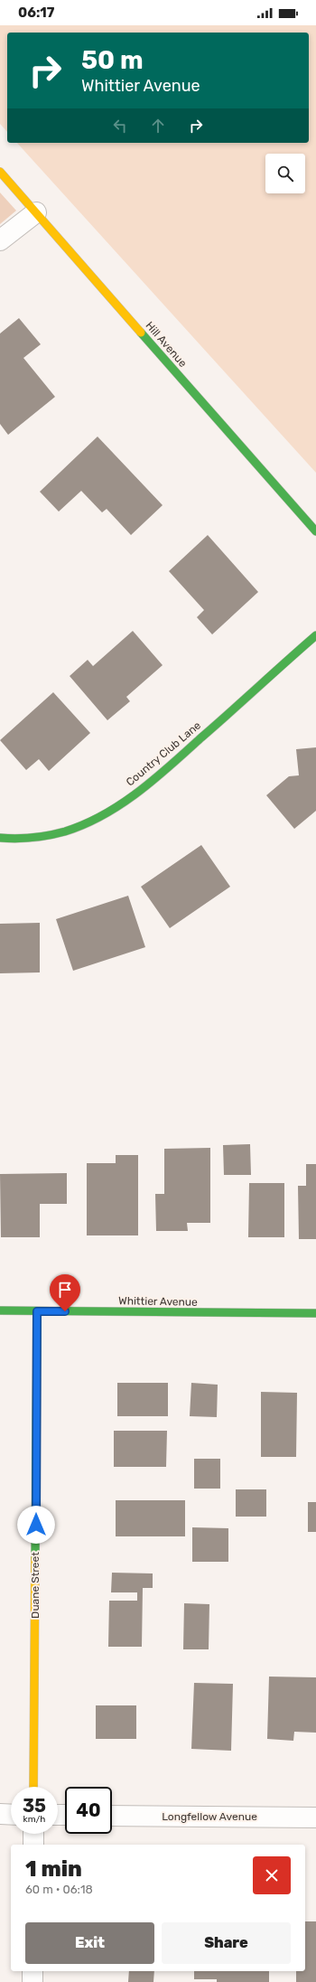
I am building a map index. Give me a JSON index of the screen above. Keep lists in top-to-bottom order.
{
  "streets": {
    "street": [
      "Hill Avenue",
      "Country Club Lane",
      "Whittier Avenue",
      "Duane Street",
      "Longfellow Avenue"
    ]
  },
  "crossings": [
    ["Whittier Avenue", "Duane Street"]
  ],
  "page": {
    "status": "06:17",
    "turn": ["50 m", "Whittier Avenue"],
    "speed": "35 km/h",
    "limit": "40",
    "heading": ["1 min", "60 m · 06:18"],
    "buttons": ["Exit", "Share"]
  }
}
